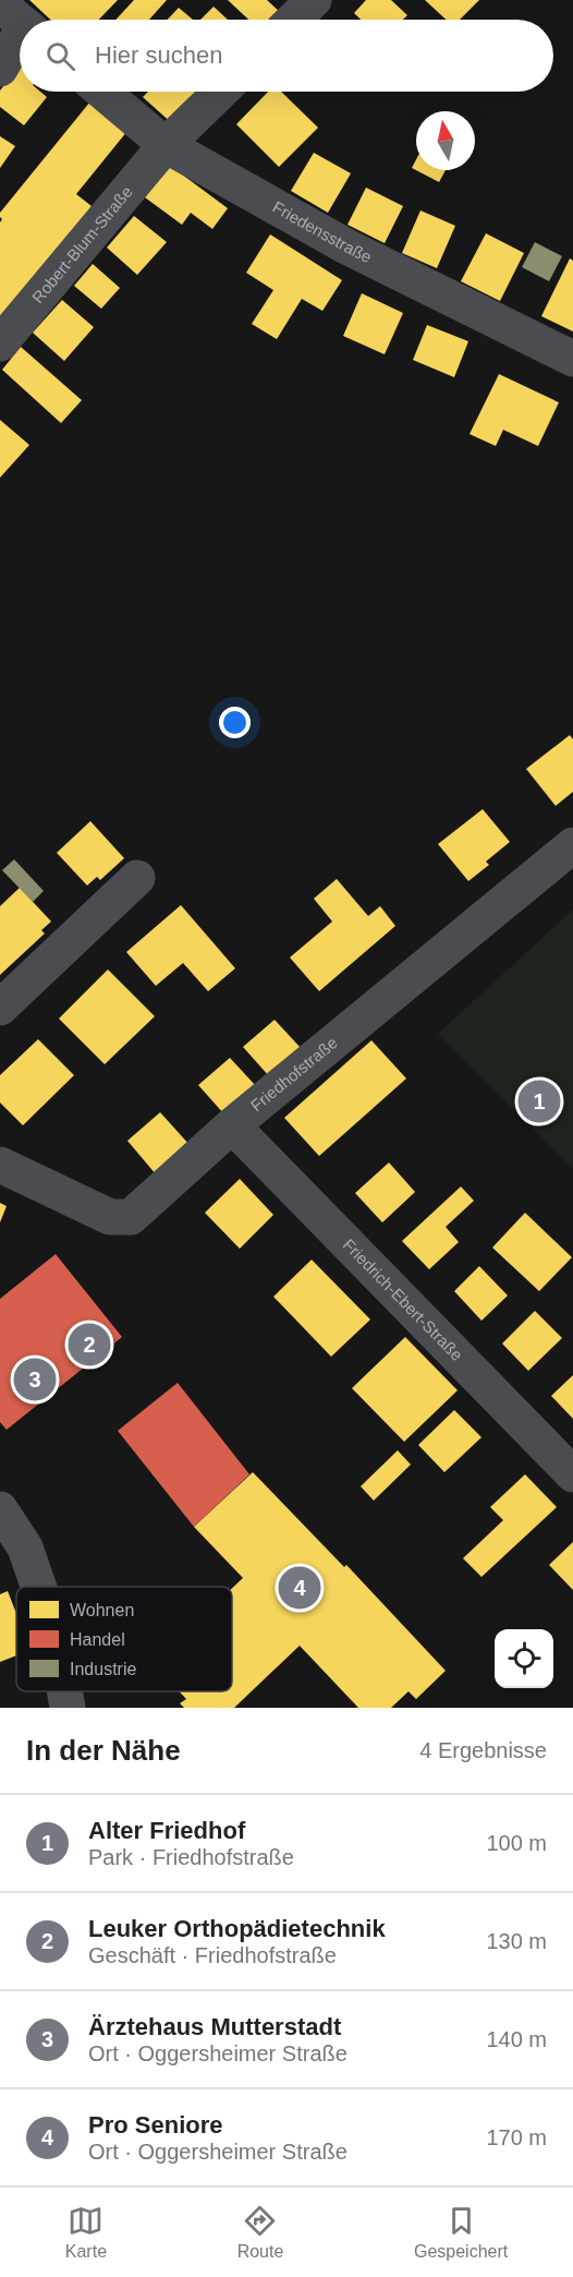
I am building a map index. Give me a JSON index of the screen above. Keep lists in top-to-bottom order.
{
  "streets": {
    "street": [
      "Friedensstraße",
      "Robert-Blum-Straße",
      "Friedhofstraße",
      "Friedrich-Ebert-Straße"
    ]
  },
  "crossings": [
    ["Friedensstraße", "Robert-Blum-Straße"],
    ["Friedhofstraße", "Friedrich-Ebert-Straße"]
  ],
  "legend": ["Wohnen", "Handel", "Industrie"],
  "north": "top",
  "page": {
    "search": "Hier suchen",
    "pins": [
      "1",
      "2",
      "3",
      "4"
    ],
    "heading": ["In der Nähe", "4 Ergebnisse"],
    "list": [
      {
        "mark": "1",
        "name": "Alter Friedhof",
        "note": "Park · Friedhofstraße",
        "value": "100 m"
      },
      {
        "mark": "2",
        "name": "Leuker Orthopädietechnik",
        "note": "Geschäft · Friedhofstraße",
        "value": "130 m"
      },
      {
        "mark": "3",
        "name": "Ärztehaus Mutterstadt",
        "note": "Ort · Oggersheimer Straße",
        "value": "140 m"
      },
      {
        "mark": "4",
        "name": "Pro Seniore",
        "note": "Ort · Oggersheimer Straße",
        "value": "170 m"
      }
    ],
    "nav": ["Karte", "Route", "Gespeichert"]
  }
}
